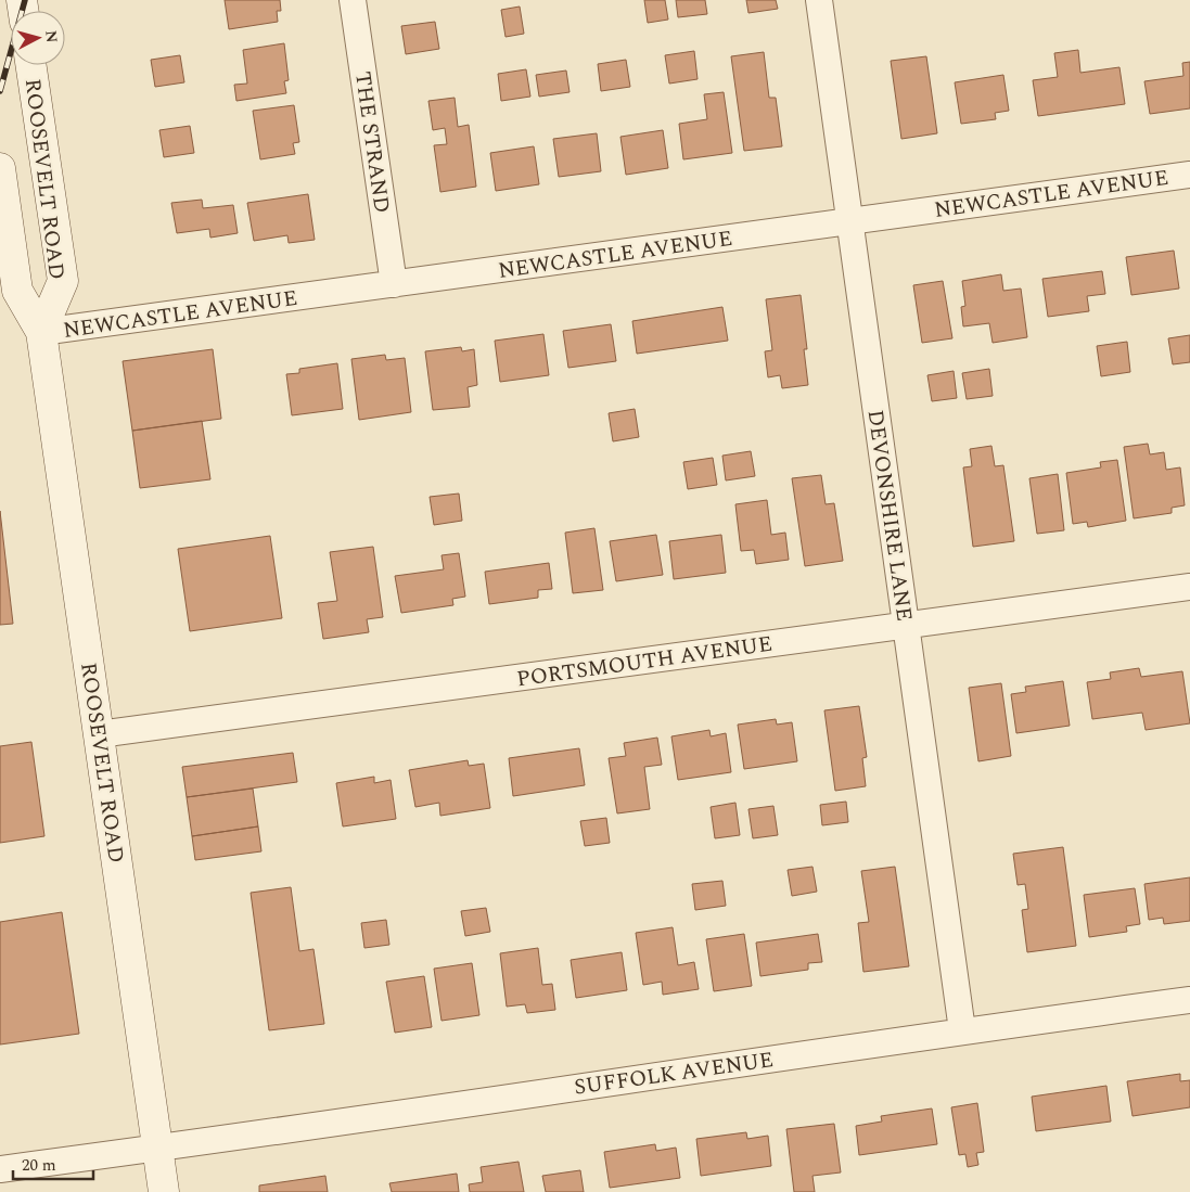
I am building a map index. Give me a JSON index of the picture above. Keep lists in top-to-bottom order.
{
  "streets": {
    "main road": ["ROOSEVELT ROAD"],
    "street": [
      "THE STRAND",
      "NEWCASTLE AVENUE",
      "DEVONSHIRE LANE",
      "PORTSMOUTH AVENUE",
      "SUFFOLK AVENUE"
    ]
  },
  "crossings": [
    ["THE STRAND", "NEWCASTLE AVENUE"],
    ["ROOSEVELT ROAD", "NEWCASTLE AVENUE"],
    ["ROOSEVELT ROAD", "PORTSMOUTH AVENUE"],
    ["ROOSEVELT ROAD", "SUFFOLK AVENUE"],
    ["NEWCASTLE AVENUE", "DEVONSHIRE LANE"],
    ["DEVONSHIRE LANE", "PORTSMOUTH AVENUE"],
    ["DEVONSHIRE LANE", "SUFFOLK AVENUE"]
  ],
  "scale_bar": "20 m",
  "north": "right"
}
